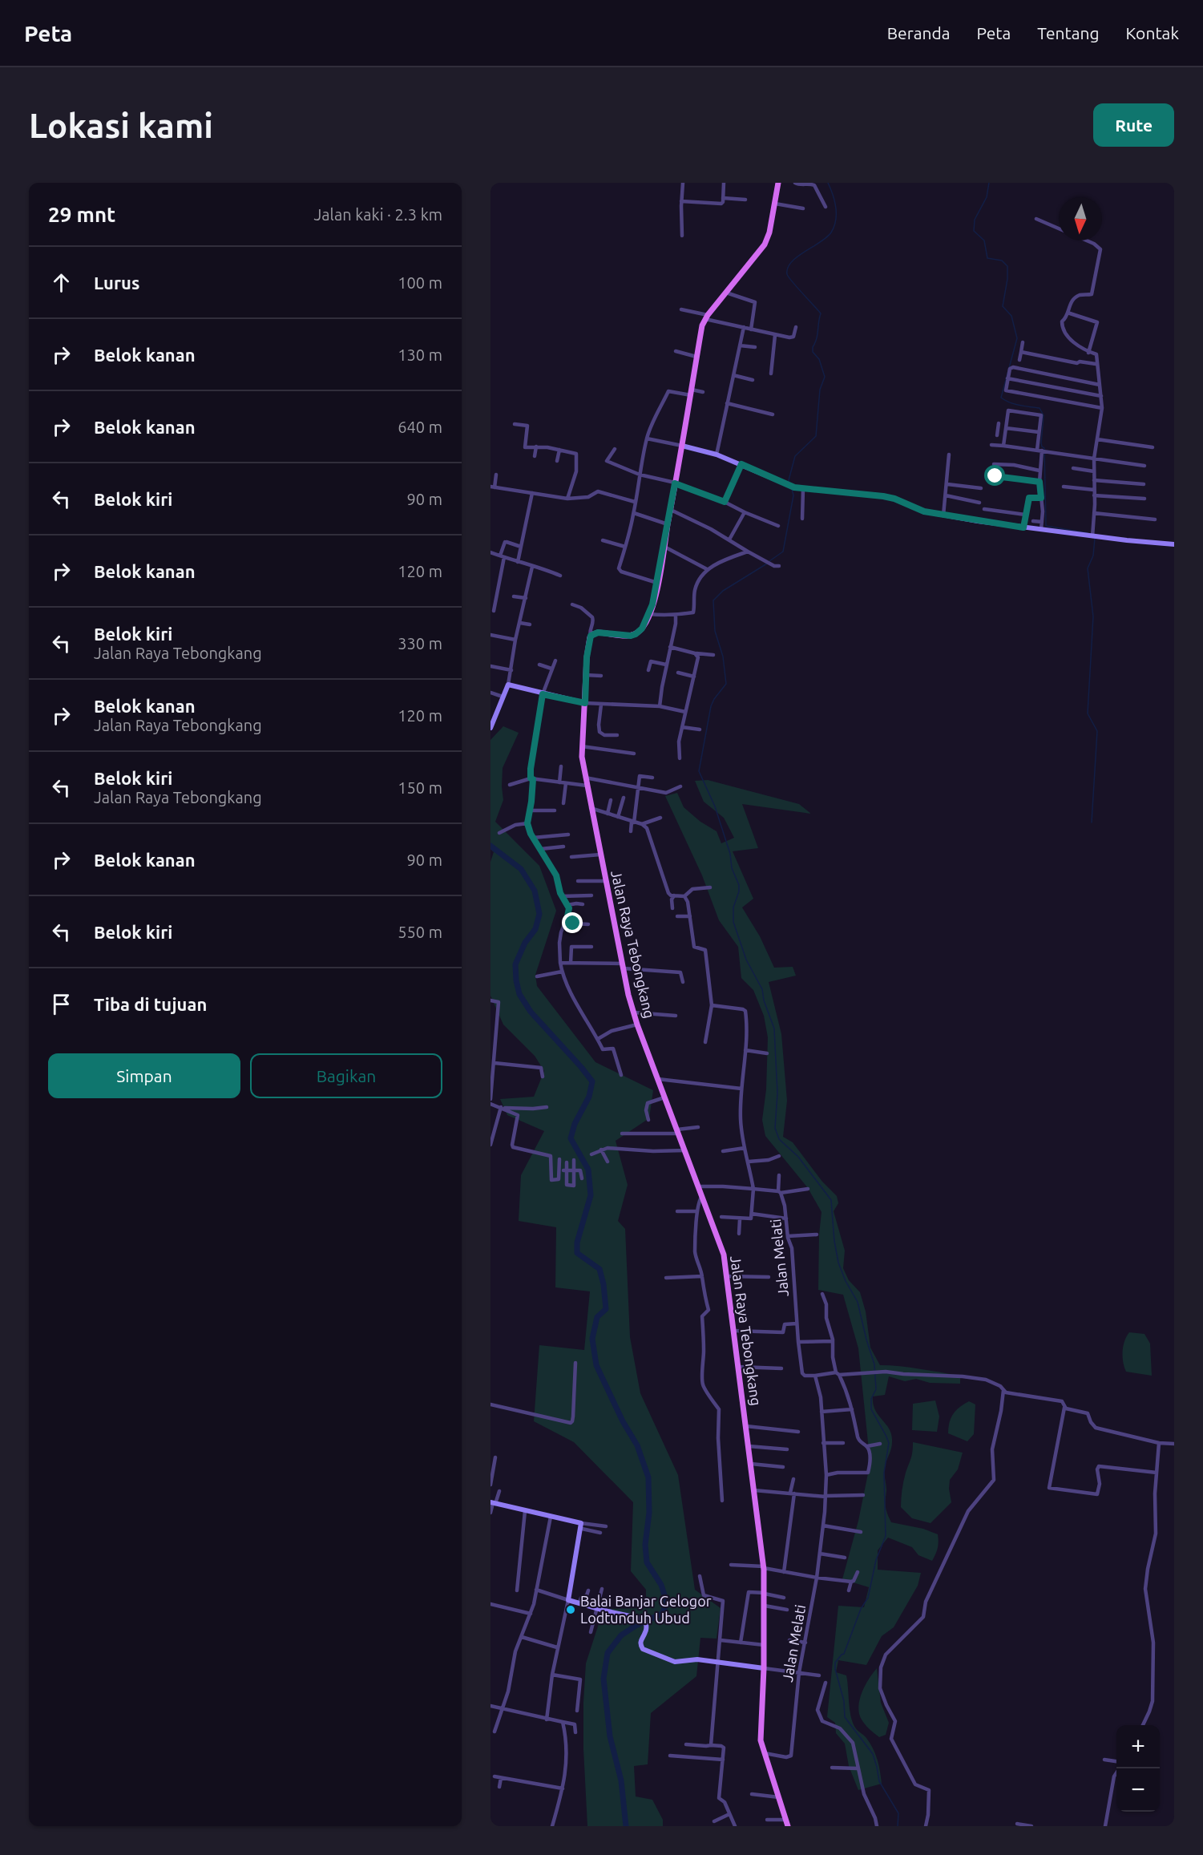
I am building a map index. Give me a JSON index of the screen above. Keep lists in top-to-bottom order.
{
  "streets": {
    "main road": ["Jalan Raya Tebongkang"],
    "street": ["Jalan Melati"]
  },
  "crossings": [
    ["Jalan Raya Tebongkang", "Jalan Melati"]
  ],
  "places": ["Balai Banjar Gelogor Lodtunduh Ubud"],
  "north": "bottom",
  "page": {
    "header": "Peta",
    "nav": [
      "Beranda",
      "Peta",
      "Tentang",
      "Kontak"
    ],
    "buttons": [
      "Rute",
      ["Simpan", "Bagikan"]
    ],
    "title": "Lokasi kami",
    "heading": ["29 mnt", "Jalan kaki · 2.3 km"],
    "list": [
      ["Lurus", "100 m"],
      ["Belok kanan", "130 m"],
      ["Belok kanan", "640 m"],
      ["Belok kiri", "90 m"],
      ["Belok kanan", "120 m"],
      ["Belok kiri", "Jalan Raya Tebongkang", "330 m"],
      ["Belok kanan", "Jalan Raya Tebongkang", "120 m"],
      ["Belok kiri", "Jalan Raya Tebongkang", "150 m"],
      ["Belok kanan", "90 m"],
      ["Belok kiri", "550 m"],
      "Tiba di tujuan"
    ],
    "map_buttons": ["+", "−"]
  }
}
